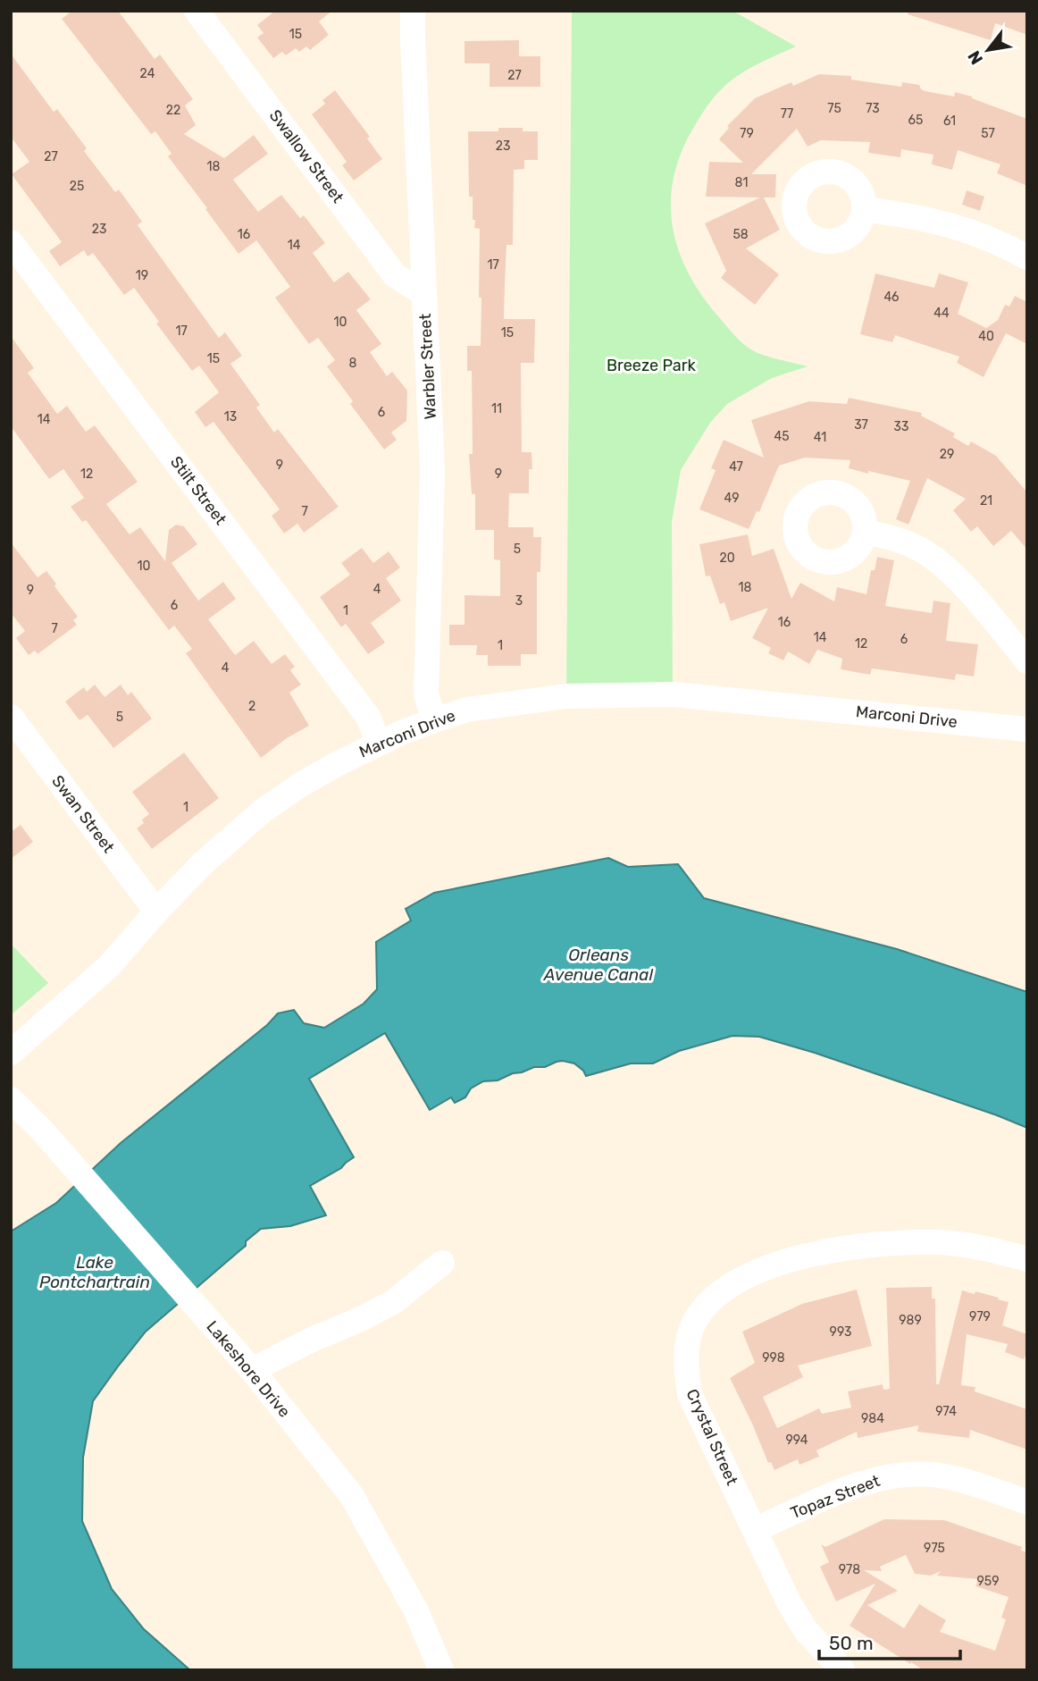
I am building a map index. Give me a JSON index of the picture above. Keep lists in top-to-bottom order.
{
  "streets": {
    "street": [
      "Swallow Street",
      "Warbler Street",
      "Stilt Street",
      "Marconi Drive",
      "Swan Street",
      "Lakeshore Drive",
      "Crystal Street",
      "Topaz Street"
    ]
  },
  "crossings": [
    ["Swallow Street", "Warbler Street"],
    ["Warbler Street", "Marconi Drive"],
    ["Stilt Street", "Marconi Drive"],
    ["Marconi Drive", "Swan Street"],
    ["Crystal Street", "Topaz Street"]
  ],
  "water": ["Orleans Avenue Canal", "Lake Pontchartrain"],
  "parks": ["Breeze Park"],
  "house_numbers": [
    "15",
    "24",
    "27",
    "75",
    "73",
    "22",
    "77",
    "65",
    "61",
    "79",
    "57",
    "23",
    "27",
    "18",
    "81",
    "25",
    "23",
    "16",
    "58",
    "14",
    "17",
    "19",
    "46",
    "44",
    "10",
    "17",
    "15",
    "40",
    "15",
    "8",
    "11",
    "6",
    "13",
    "14",
    "37",
    "33",
    "45",
    "41",
    "29",
    "9",
    "47",
    "12",
    "9",
    "49",
    "21",
    "7",
    "5",
    "20",
    "10",
    "18",
    "4",
    "9",
    "3",
    "6",
    "1",
    "16",
    "7",
    "14",
    "6",
    "12",
    "1",
    "4",
    "2",
    "5",
    "1",
    "979",
    "989",
    "993",
    "998",
    "974",
    "984",
    "994",
    "975",
    "978",
    "959"
  ],
  "scale_bar": "50 m",
  "north": "bottom left"
}
